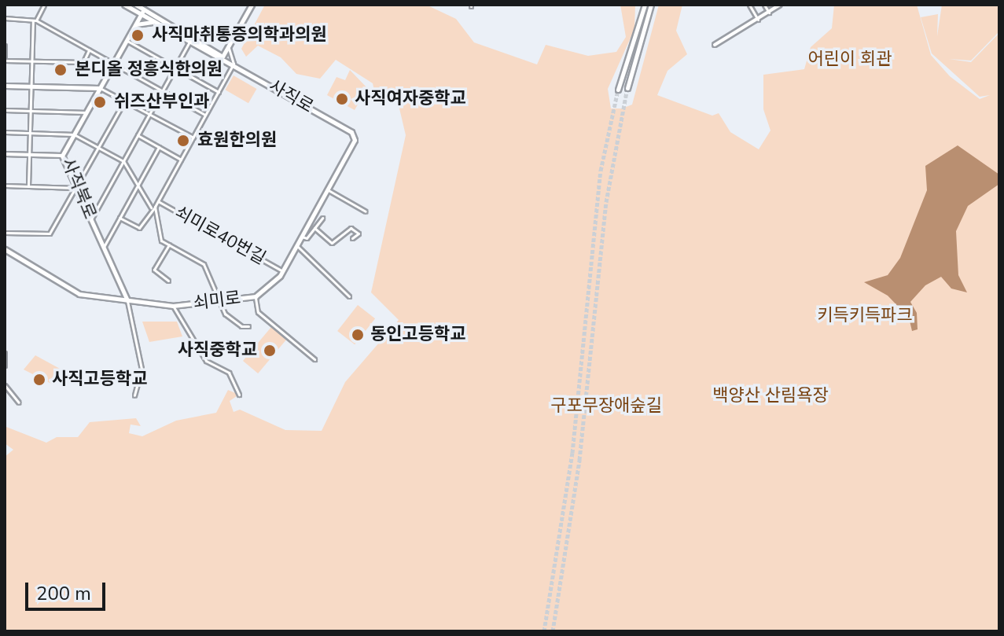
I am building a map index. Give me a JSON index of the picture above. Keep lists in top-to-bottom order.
{
  "streets": {
    "main road": ["사직로", "사직북로", "쇠미로"],
    "street": ["쇠미로40번길"]
  },
  "crossings": [
    ["사직로", "사직북로"],
    ["사직로", "쇠미로"],
    ["사직북로", "쇠미로"],
    ["쇠미로40번길", "쇠미로"]
  ],
  "parks": [
    "어린이 회관",
    "키득키득파크",
    "백양산 산림욕장",
    "구포무장애숲길"
  ],
  "places": [
    "사직마취통증의학과의원",
    "본디올 정흥식한의원",
    "사직여자중학교",
    "쉬즈산부인과",
    "효원한의원",
    "동인고등학교",
    "사직중학교",
    "사직고등학교"
  ],
  "scale_bar": "200 m"
}
